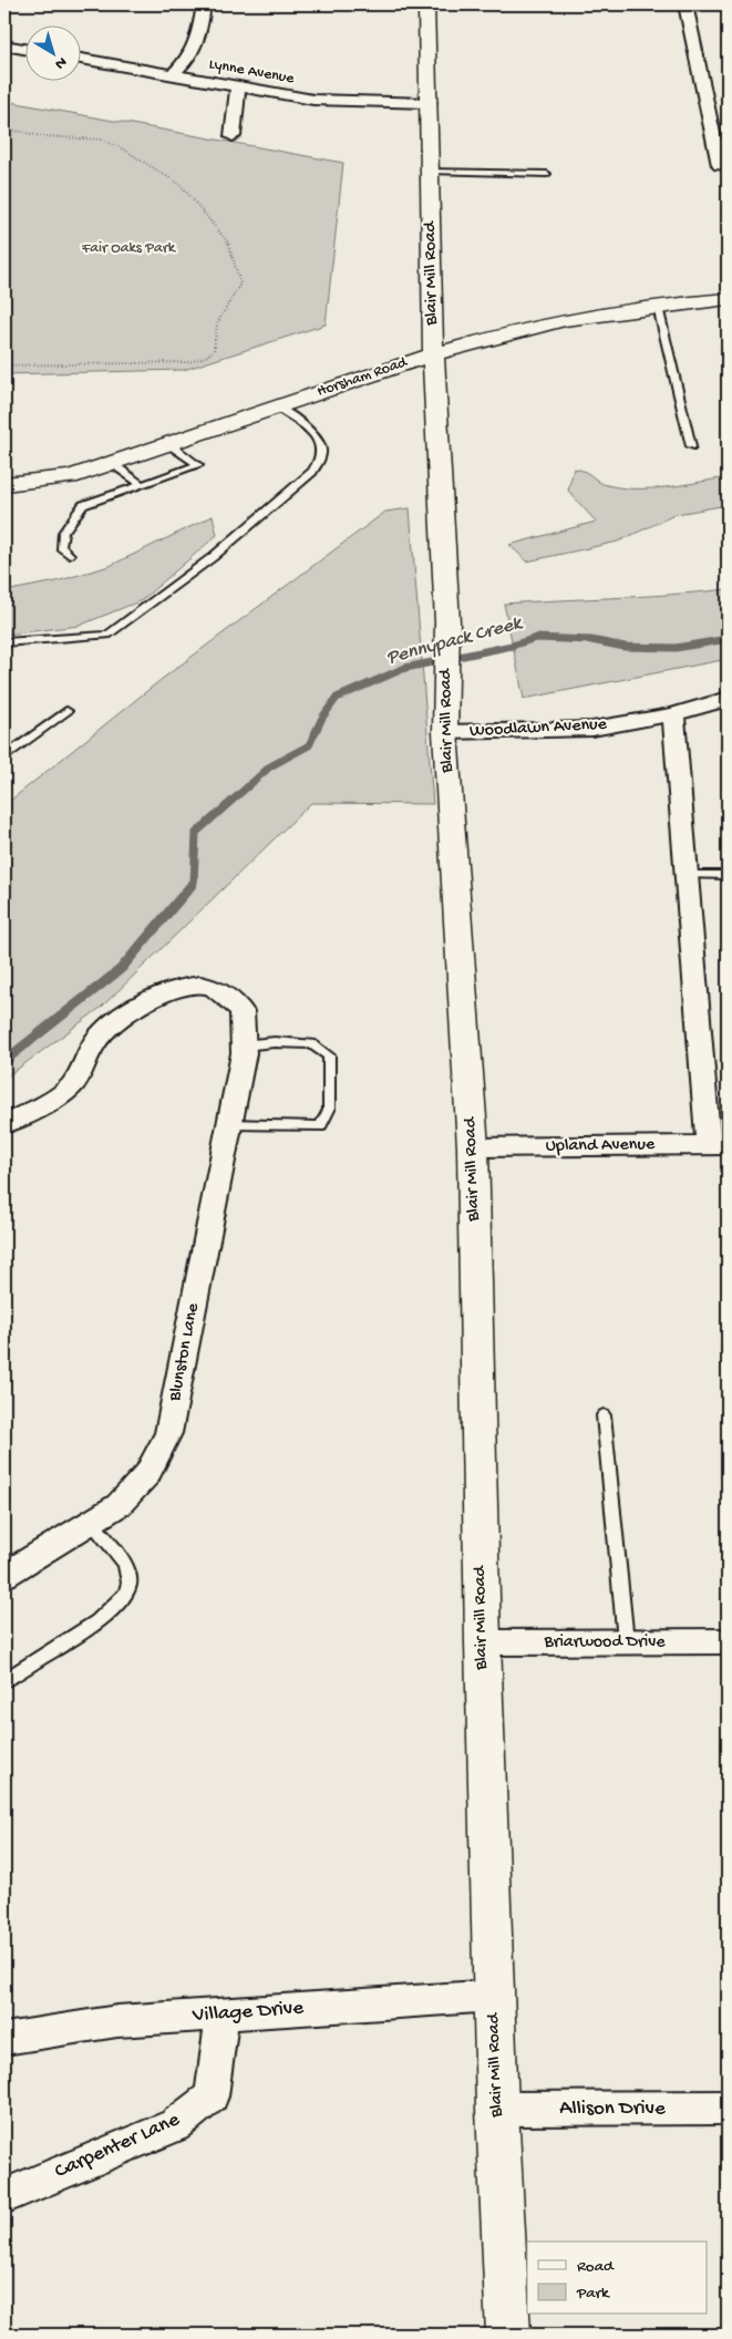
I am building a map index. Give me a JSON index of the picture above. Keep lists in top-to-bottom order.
{
  "streets": {
    "main road": ["Blair Mill Road", "Horsham Road"],
    "street": [
      "Lynne Avenue",
      "Woodlawn Avenue",
      "Upland Avenue",
      "Blunston Lane",
      "Briarwood Drive",
      "Village Drive",
      "Allison Drive",
      "Carpenter Lane"
    ]
  },
  "crossings": [
    ["Lynne Avenue", "Blair Mill Road"],
    ["Blair Mill Road", "Horsham Road"],
    ["Blair Mill Road", "Woodlawn Avenue"],
    ["Blair Mill Road", "Upland Avenue"],
    ["Blair Mill Road", "Briarwood Drive"],
    ["Blair Mill Road", "Village Drive"],
    ["Blair Mill Road", "Allison Drive"],
    ["Village Drive", "Carpenter Lane"]
  ],
  "water": ["Pennypack Creek"],
  "parks": ["Fair Oaks Park"],
  "legend": ["Road", "Park"],
  "north": "bottom right"
}
